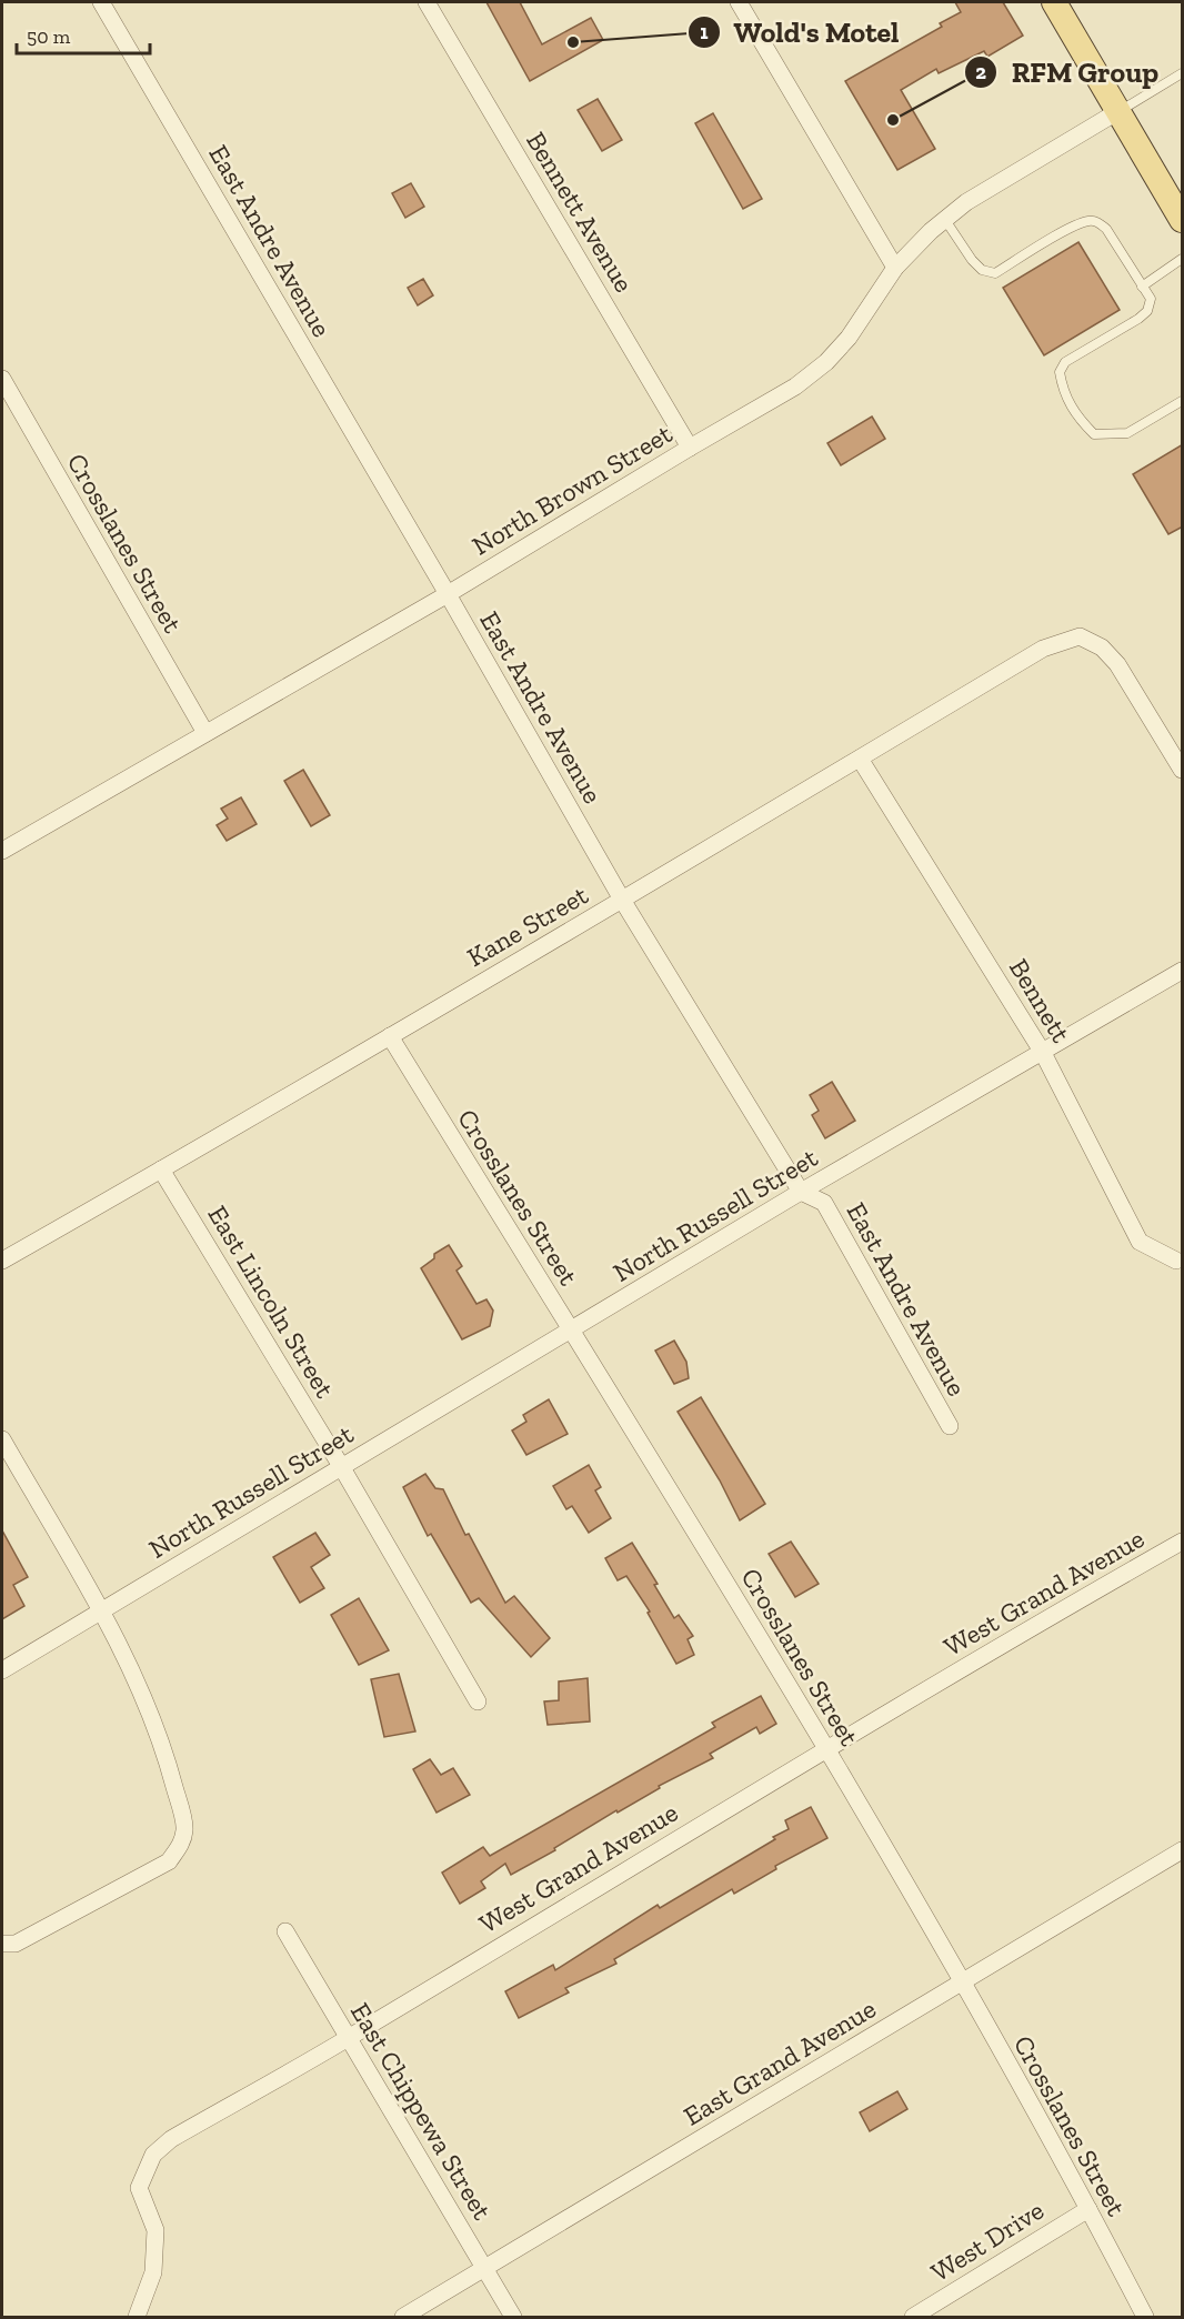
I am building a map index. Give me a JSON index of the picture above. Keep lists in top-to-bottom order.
{
  "streets": {
    "street": [
      "Bennett Avenue",
      "East Andre Avenue",
      "North Brown Street",
      "Crosslanes Street",
      "Kane Street",
      "Bennett",
      "North Russell Street",
      "East Lincoln Street",
      "West Grand Avenue",
      "East Grand Avenue",
      "East Chippewa Street",
      "West Drive"
    ]
  },
  "crossings": [
    ["Bennett Avenue", "North Brown Street"],
    ["East Andre Avenue", "North Brown Street"],
    ["East Andre Avenue", "Kane Street"],
    ["East Andre Avenue", "North Russell Street"],
    ["North Brown Street", "Crosslanes Street"],
    ["Crosslanes Street", "Kane Street"],
    ["Crosslanes Street", "North Russell Street"],
    ["Crosslanes Street", "West Grand Avenue"],
    ["Crosslanes Street", "East Grand Avenue"],
    ["Crosslanes Street", "West Drive"],
    ["Kane Street", "Bennett"],
    ["Kane Street", "East Lincoln Street"],
    ["Bennett", "North Russell Street"],
    ["North Russell Street", "East Lincoln Street"],
    ["West Grand Avenue", "East Chippewa Street"],
    ["East Grand Avenue", "East Chippewa Street"]
  ],
  "places": ["Wold's Motel", "RFM Group"],
  "scale_bar": "50 m"
}
